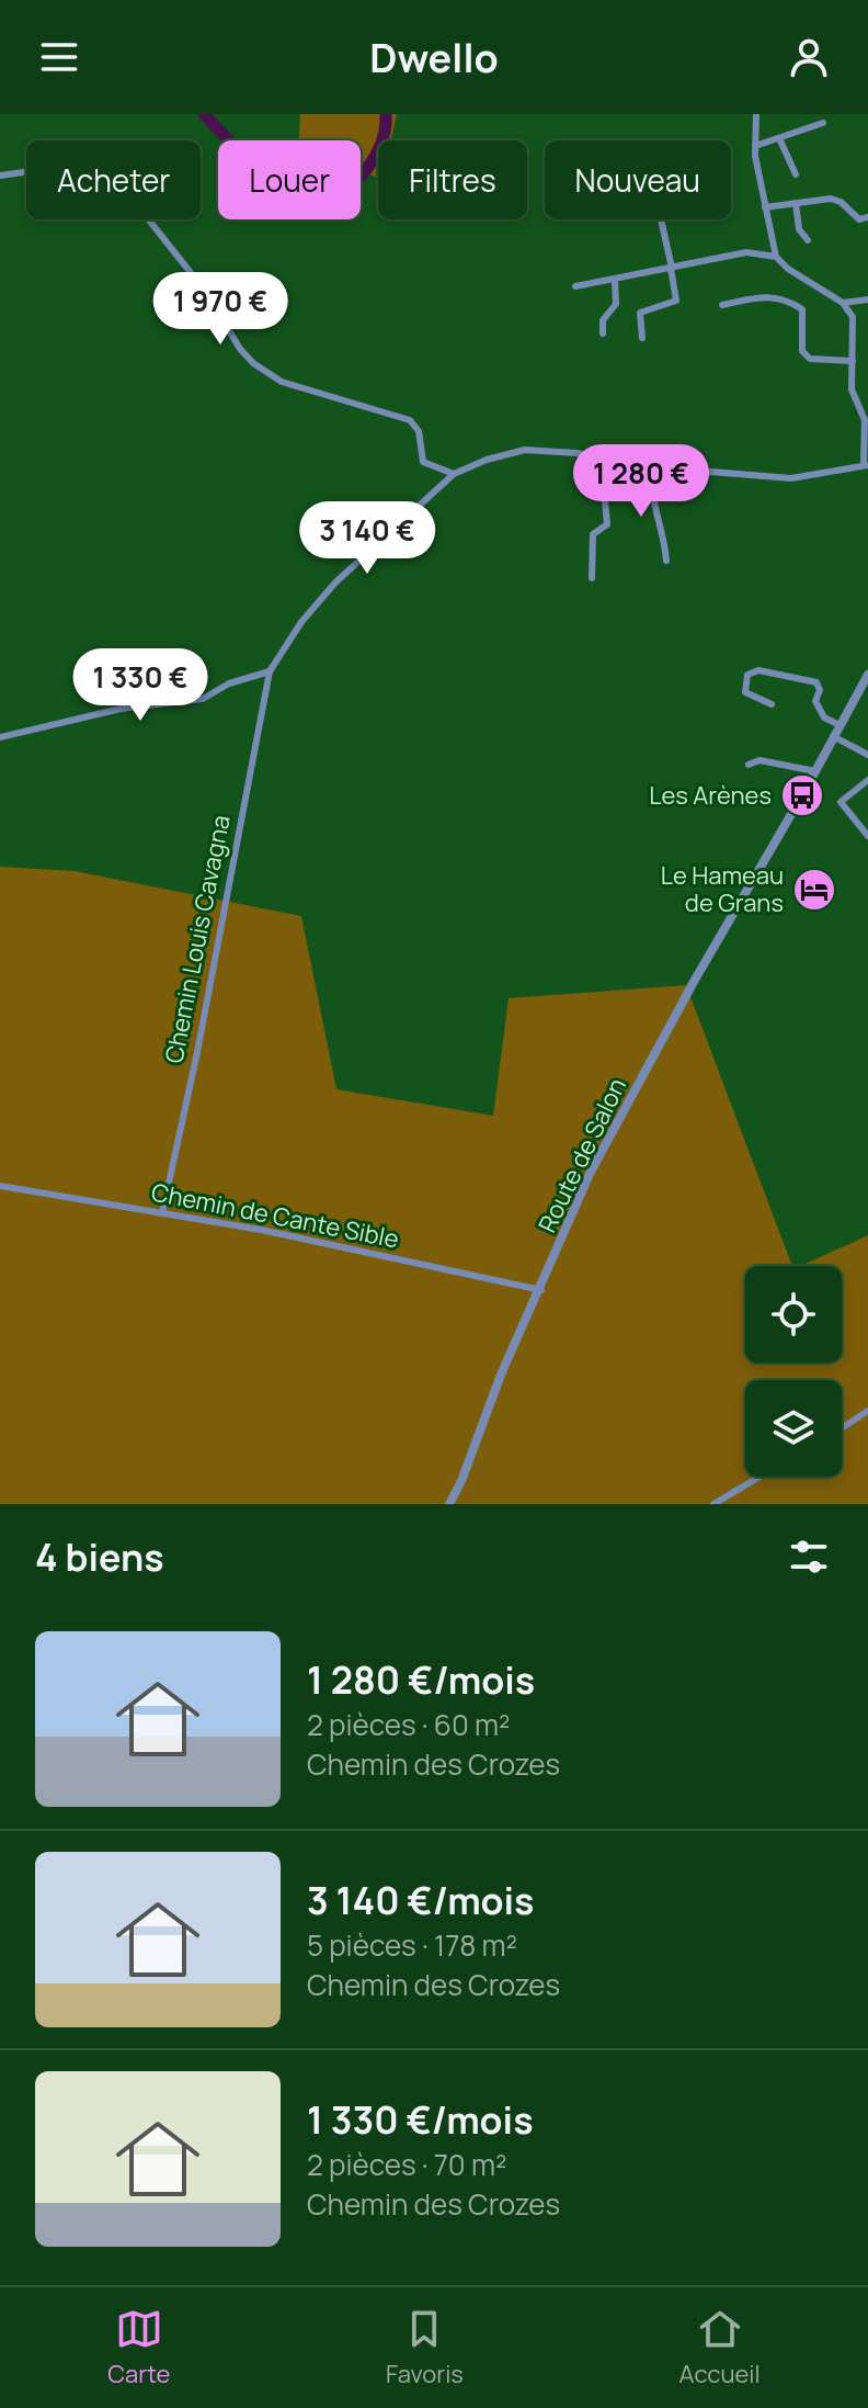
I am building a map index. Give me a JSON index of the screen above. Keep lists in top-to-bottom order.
{
  "streets": {
    "street": ["Chemin Louis Cavagna", "Route de Salon", "Chemin de Cante Sible"]
  },
  "crossings": [
    ["Chemin Louis Cavagna", "Chemin de Cante Sible"],
    ["Route de Salon", "Chemin de Cante Sible"]
  ],
  "places": {
    "bus stop": ["Les Arènes"],
    "hotel": ["Le Hameau de Grans"]
  },
  "page": {
    "header": "Dwello",
    "chip": [
      "Acheter",
      "Louer",
      "Filtres",
      "Nouveau"
    ],
    "price": [
      "1 970 €",
      "1 280 €",
      "3 140 €",
      "1 330 €"
    ],
    "heading": "4 biens",
    "list": [
      {
        "name": "1 280 €/mois",
        "note": "2 pièces · 60 m² · Chemin des Crozes"
      },
      {
        "name": "3 140 €/mois",
        "note": "5 pièces · 178 m² · Chemin des Crozes"
      },
      {
        "name": "1 330 €/mois",
        "note": "2 pièces · 70 m² · Chemin des Crozes"
      }
    ],
    "tabs": ["Carte", "Favoris", "Accueil"]
  }
}
